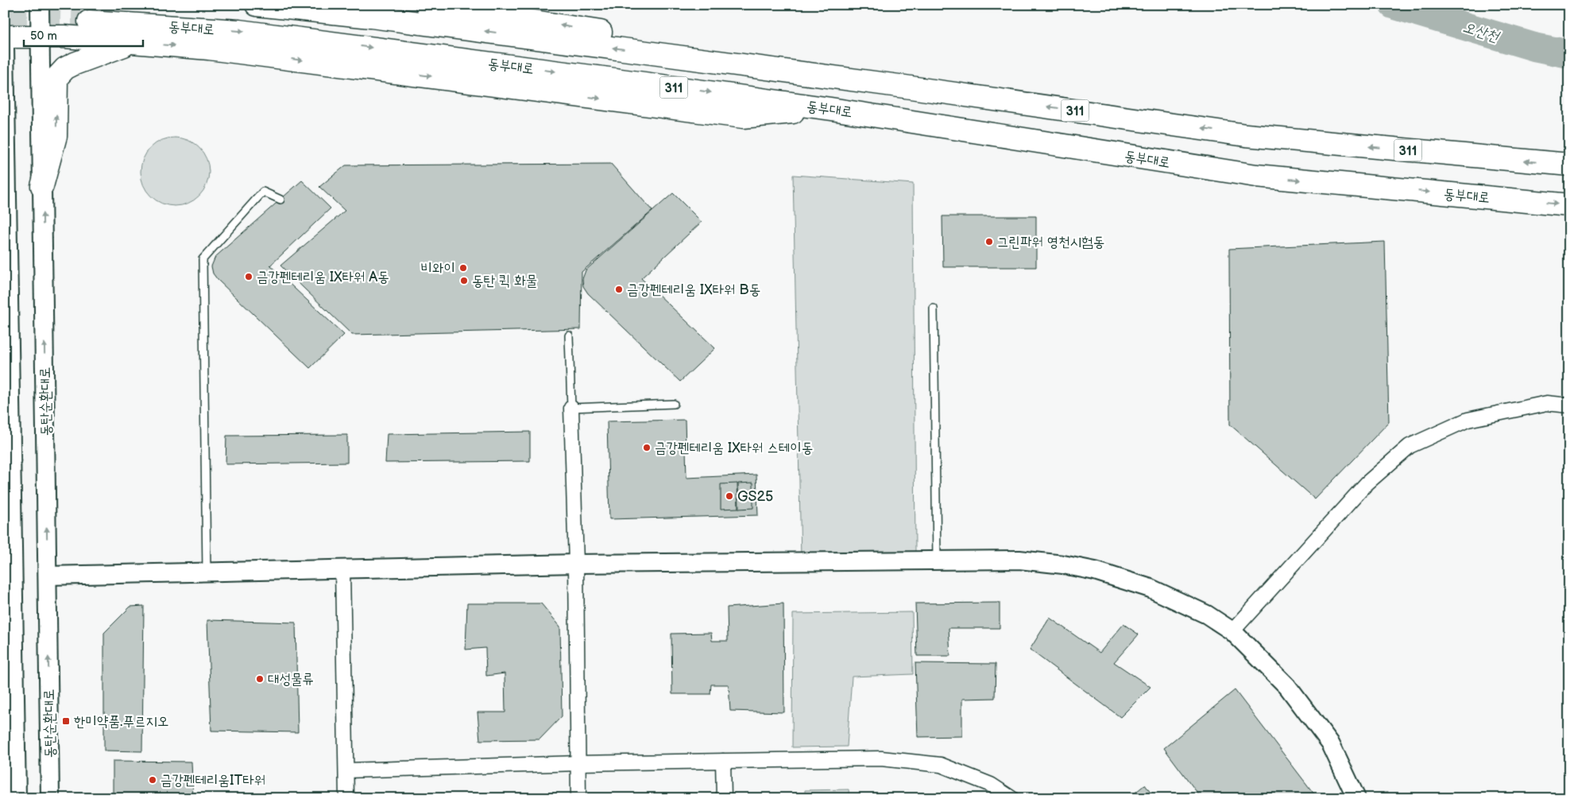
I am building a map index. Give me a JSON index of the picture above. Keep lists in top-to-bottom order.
{
  "streets": {
    "highway": ["동부대로", "311"],
    "street": ["동탄순환대로"]
  },
  "water": ["오산천"],
  "places": {
    "other": [
      "그린파워 영천시험동",
      "비와이",
      "금강펜테리움 IX타워 A동",
      "동탄 퀵 화물",
      "금강펜테리움 IX타워 B동",
      "금강펜테리움 IX타워 스테이동",
      "GS25",
      "대성물류",
      "금강펜테리움IT타워"
    ],
    "transit": ["한미약품.푸르지오"]
  },
  "scale_bar": "50 m"
}
